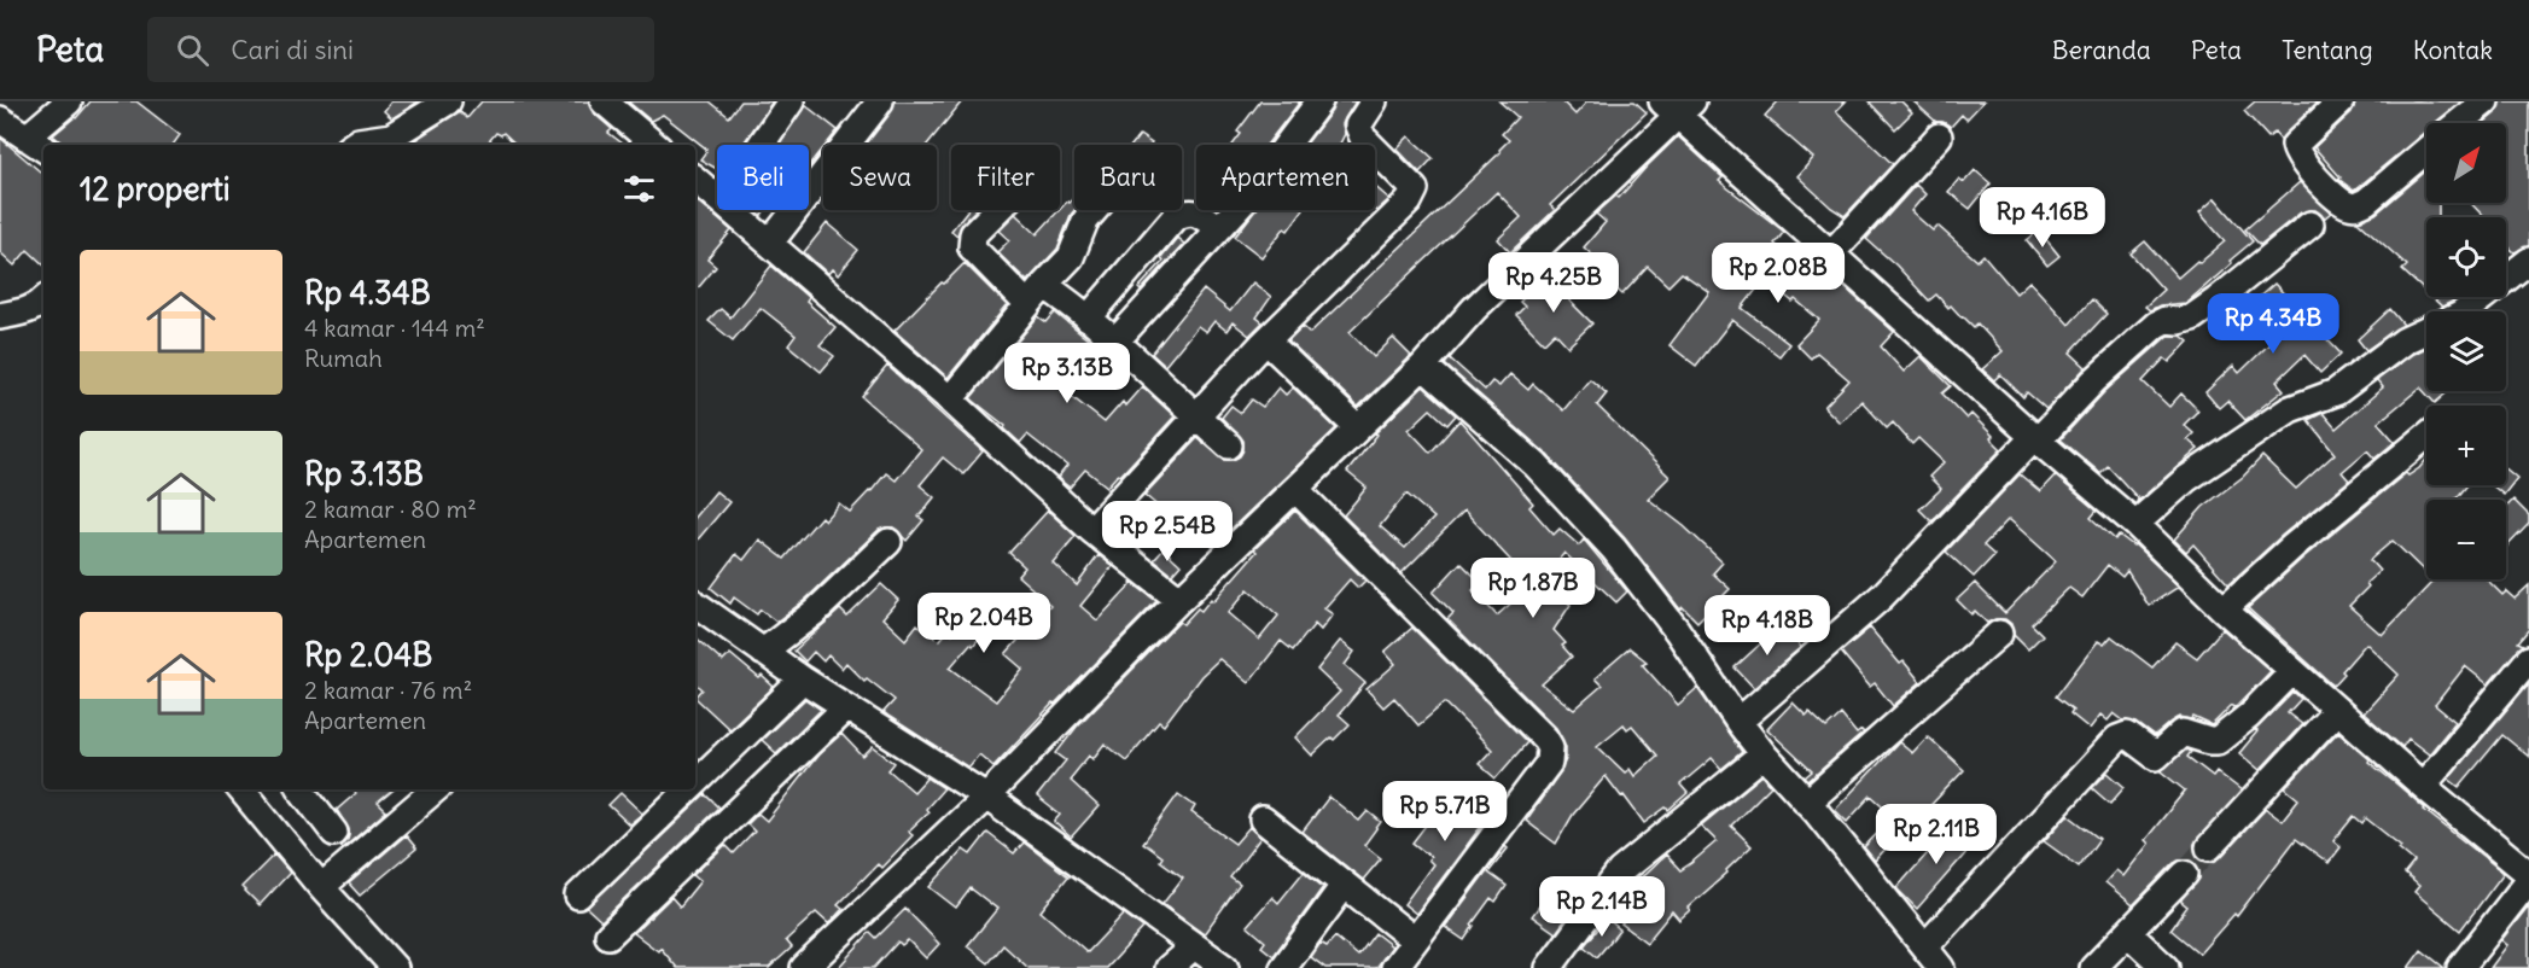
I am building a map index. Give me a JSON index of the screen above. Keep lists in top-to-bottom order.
{
  "north": "top right",
  "page": {
    "header": "Peta",
    "search": "Cari di sini",
    "nav": [
      "Beranda",
      "Peta",
      "Tentang",
      "Kontak"
    ],
    "map_buttons": ["+", "−"],
    "chip": [
      "Beli",
      "Sewa",
      "Filter",
      "Baru",
      "Apartemen"
    ],
    "heading": "12 properti",
    "price": [
      "Rp 4.16B",
      "Rp 2.08B",
      "Rp 4.25B",
      "Rp 4.34B",
      "Rp 3.13B",
      "Rp 2.54B",
      "Rp 1.87B",
      "Rp 2.04B",
      "Rp 4.18B",
      "Rp 5.71B",
      "Rp 2.11B",
      "Rp 2.14B"
    ],
    "list": [
      {
        "name": "Rp 4.34B",
        "note": "4 kamar · 144 m² · Rumah"
      },
      {
        "name": "Rp 3.13B",
        "note": "2 kamar · 80 m² · Apartemen"
      },
      {
        "name": "Rp 2.04B",
        "note": "2 kamar · 76 m² · Apartemen"
      }
    ]
  }
}
